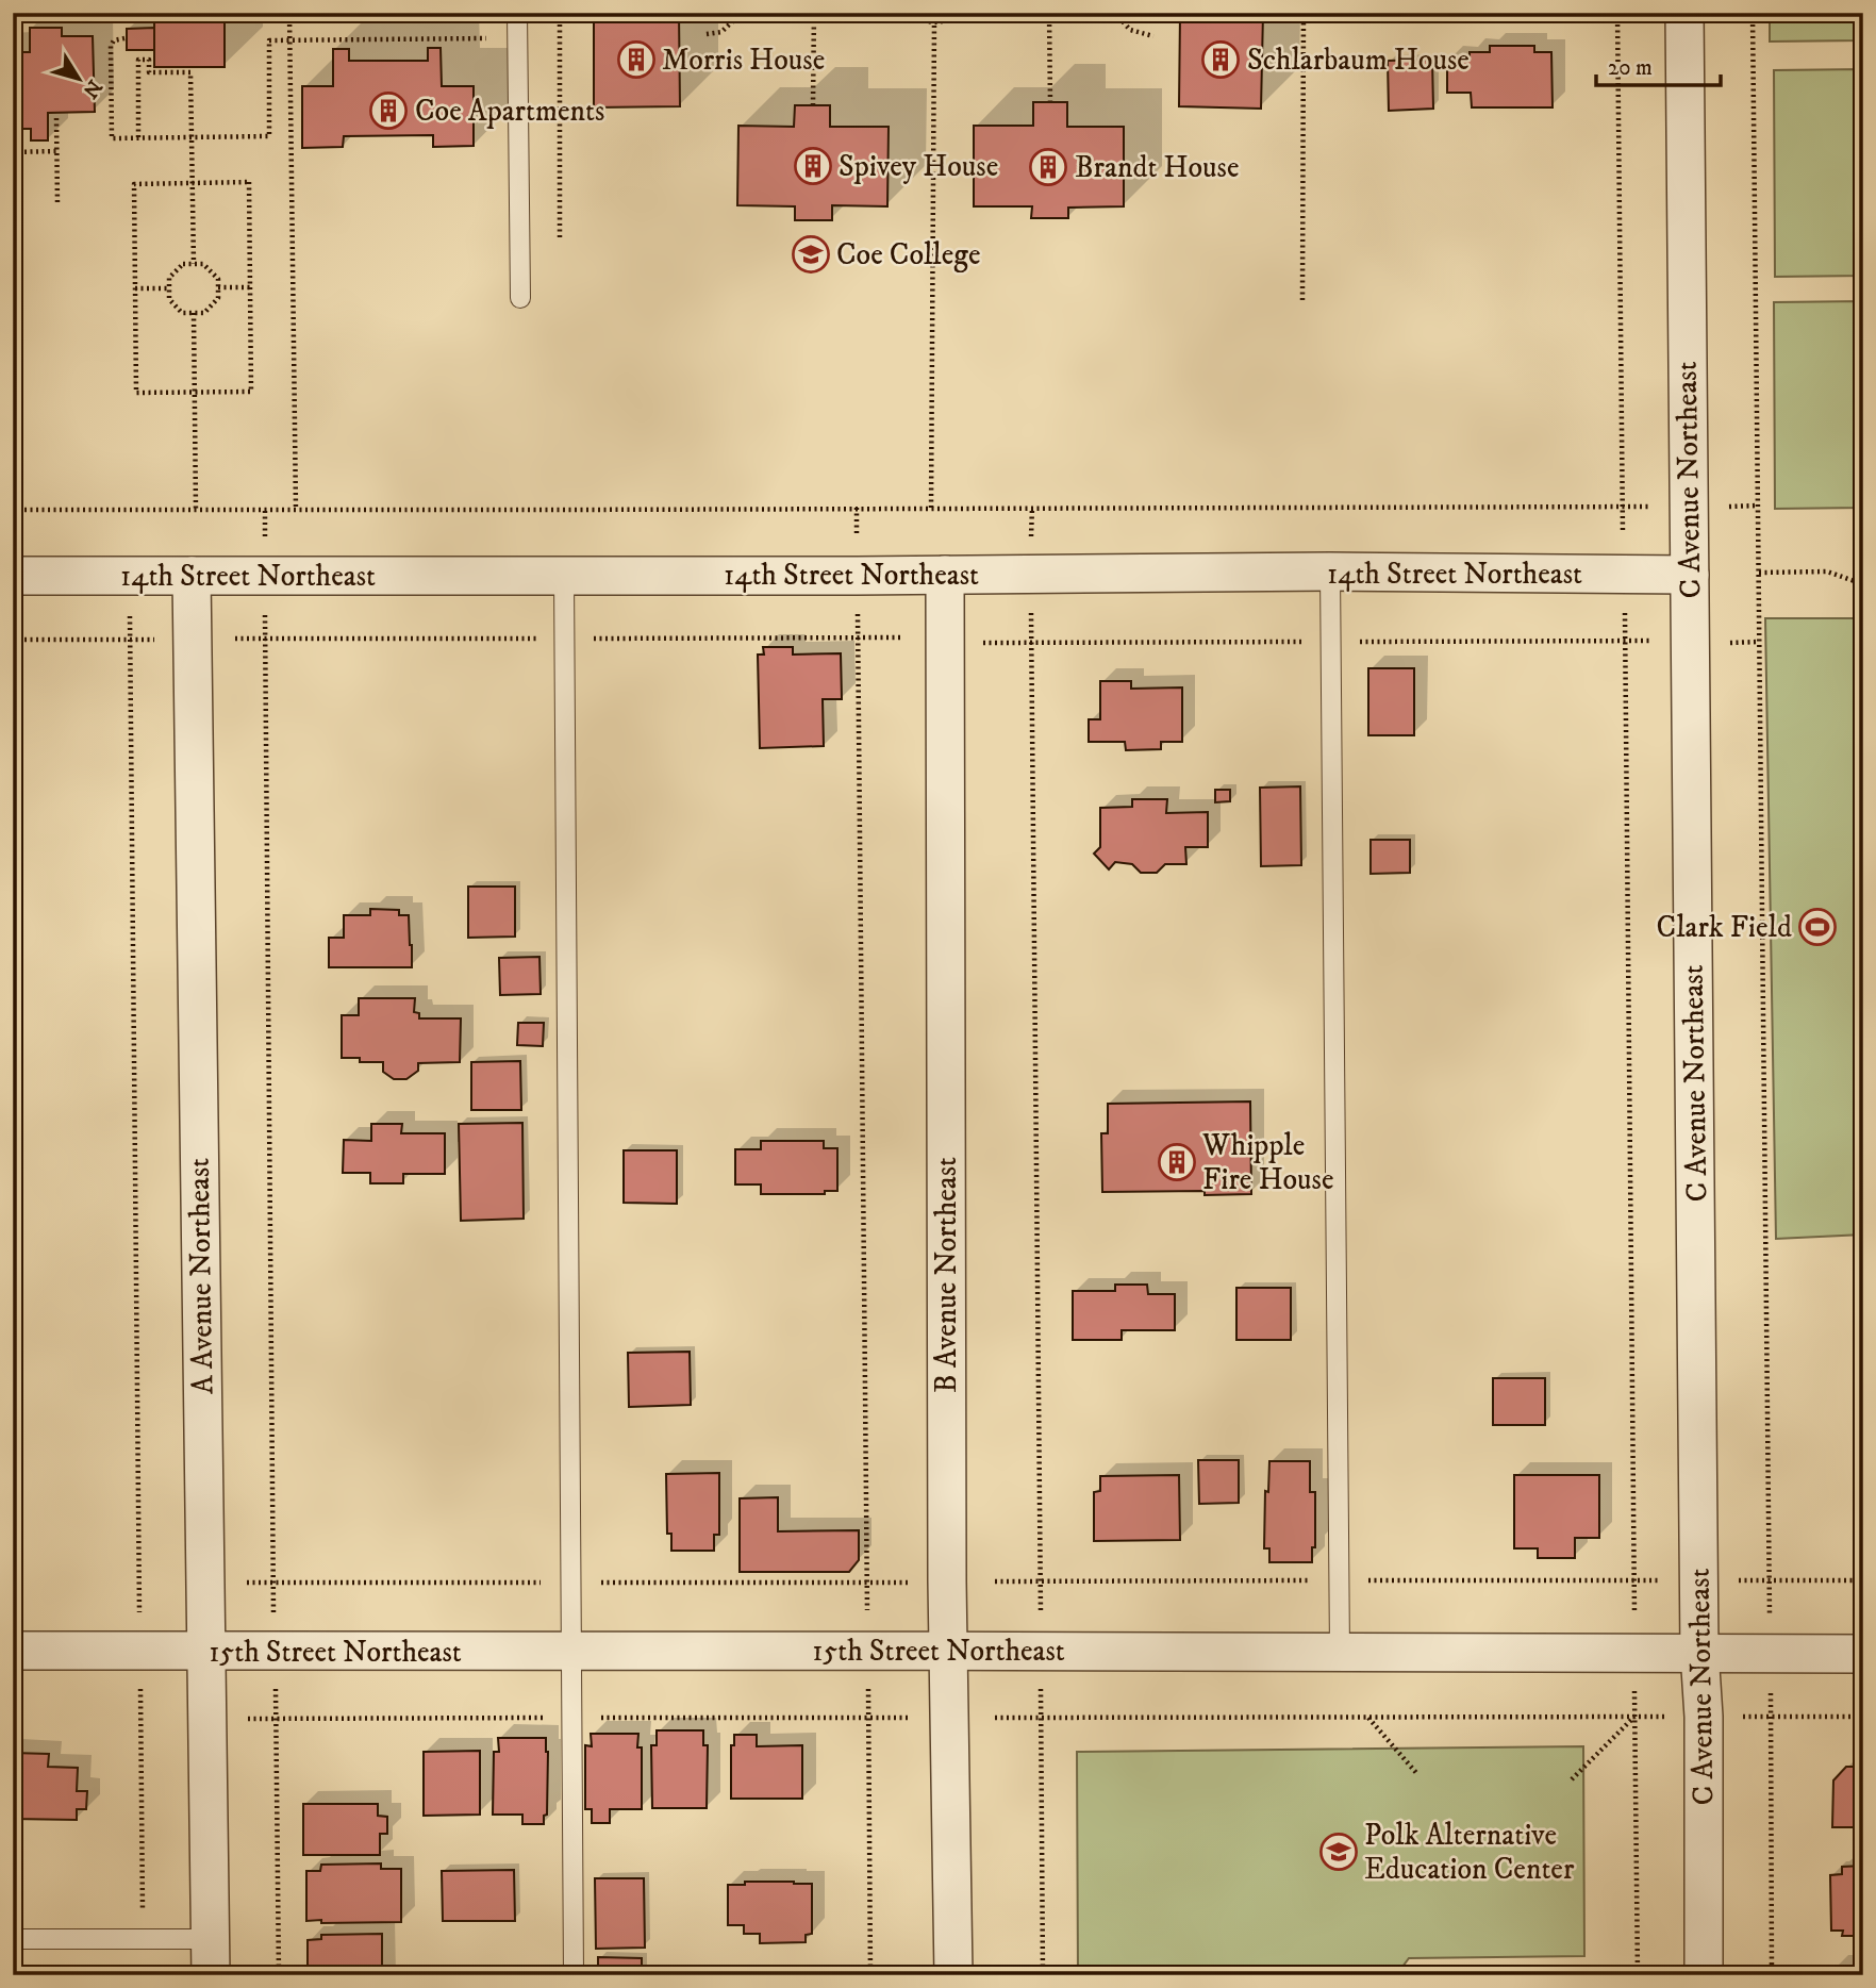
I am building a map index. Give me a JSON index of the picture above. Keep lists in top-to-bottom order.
{
  "streets": {
    "street": [
      "C Avenue Northeast",
      "14th Street Northeast",
      "B Avenue Northeast",
      "A Avenue Northeast",
      "15th Street Northeast"
    ]
  },
  "crossings": [
    ["C Avenue Northeast", "14th Street Northeast"],
    ["C Avenue Northeast", "15th Street Northeast"],
    ["14th Street Northeast", "B Avenue Northeast"],
    ["14th Street Northeast", "A Avenue Northeast"],
    ["B Avenue Northeast", "15th Street Northeast"],
    ["A Avenue Northeast", "15th Street Northeast"]
  ],
  "places": {
    "building": [
      "Morris House",
      "Schlarbaum House",
      "Coe Apartments",
      "Spivey House",
      "Brandt House",
      "Whipple Fire House"
    ],
    "school or university": ["Coe College", "Polk Alternative Education Center"],
    "sports": ["Clark Field"]
  },
  "scale_bar": "20 m",
  "north": "bottom right"
}
